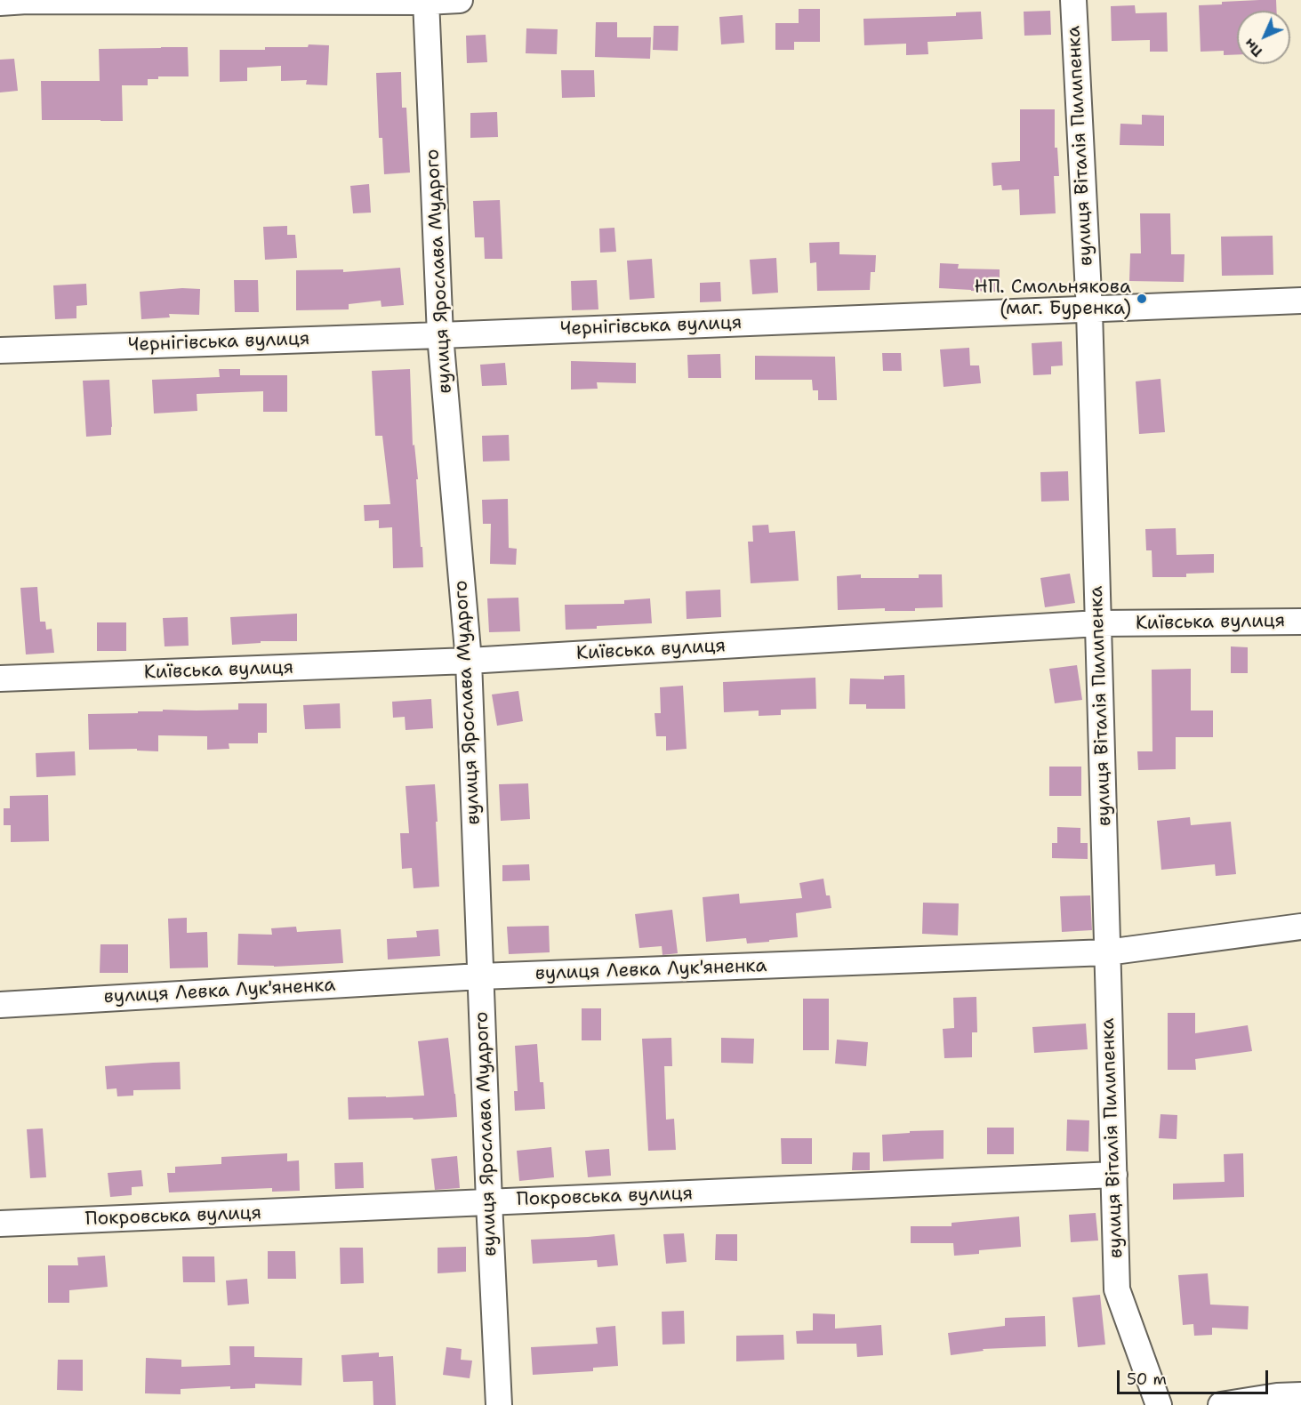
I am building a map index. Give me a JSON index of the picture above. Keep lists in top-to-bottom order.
{
  "streets": {
    "street": [
      "вулиця Віталія Пилипенка",
      "вулиця Ярослава Мудрого",
      "Чернігівська вулиця",
      "Київська вулиця",
      "вулиця Левка Лук'яненка",
      "Покровська вулиця"
    ]
  },
  "crossings": [
    ["вулиця Віталія Пилипенка", "Чернігівська вулиця"],
    ["вулиця Віталія Пилипенка", "Київська вулиця"],
    ["вулиця Віталія Пилипенка", "вулиця Левка Лук'яненка"],
    ["вулиця Віталія Пилипенка", "Покровська вулиця"],
    ["вулиця Ярослава Мудрого", "Чернігівська вулиця"],
    ["вулиця Ярослава Мудрого", "Київська вулиця"],
    ["вулиця Ярослава Мудрого", "вулиця Левка Лук'яненка"],
    ["вулиця Ярослава Мудрого", "Покровська вулиця"]
  ],
  "places": ["НП. Смольнякова (маг. Буренка)"],
  "scale_bar": "50 m",
  "north": "bottom left"
}
